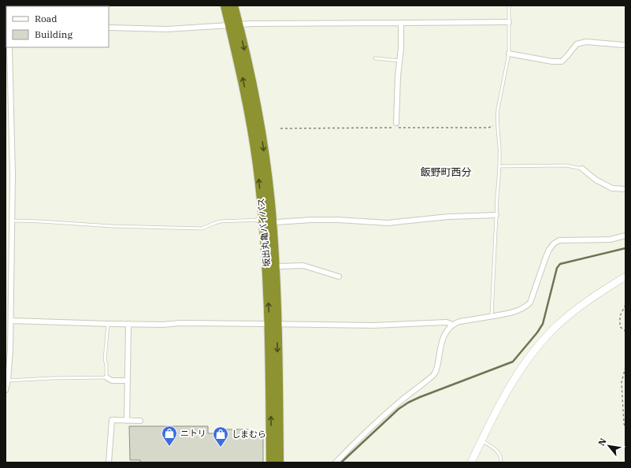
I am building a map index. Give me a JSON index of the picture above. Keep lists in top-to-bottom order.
{
  "streets": {
    "highway": ["坂出丸亀バイパス"]
  },
  "districts": ["飯野町西分"],
  "places": {
    "shop": ["ニトリ", "しまむら"]
  },
  "legend": ["Road", "Building"],
  "north": "top left"
}
